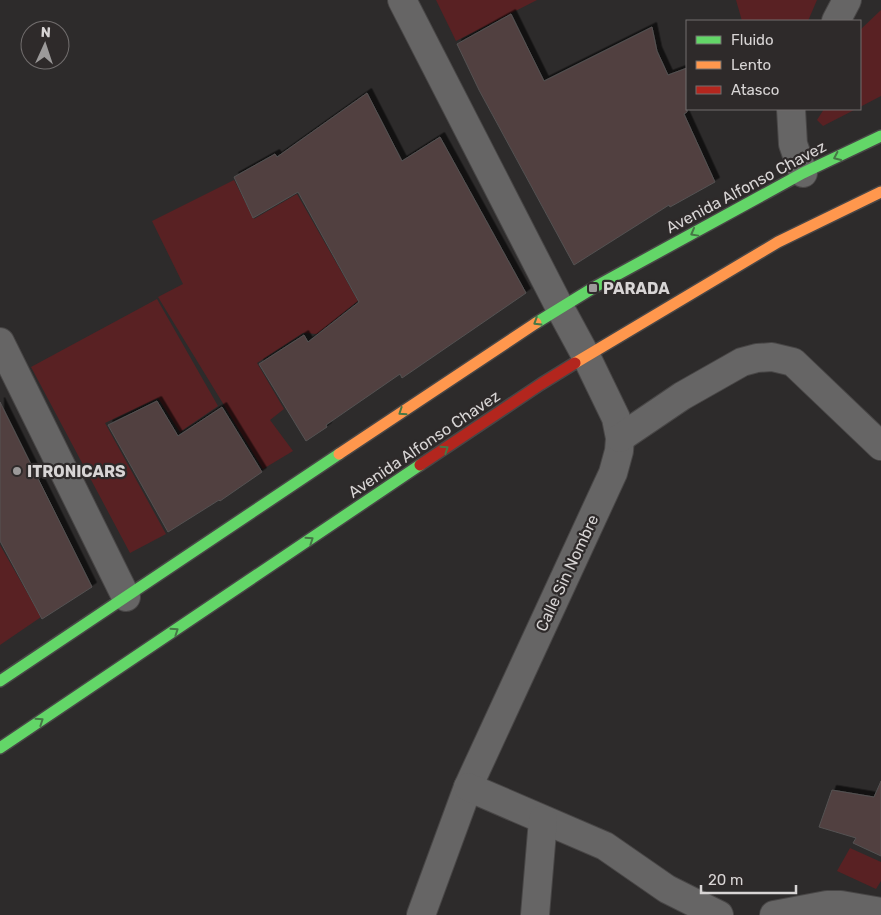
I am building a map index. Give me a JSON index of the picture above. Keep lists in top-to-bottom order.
{
  "streets": {
    "main road": ["Avenida Alfonso Chavez"],
    "street": ["Calle Sin Nombre"]
  },
  "crossings": [
    ["Avenida Alfonso Chavez", "Calle Sin Nombre"]
  ],
  "places": {
    "transit": ["PARADA"],
    "other": ["ITRONICARS"]
  },
  "legend": ["Fluido", "Lento", "Atasco"],
  "scale_bar": "20 m",
  "north": "top"
}
